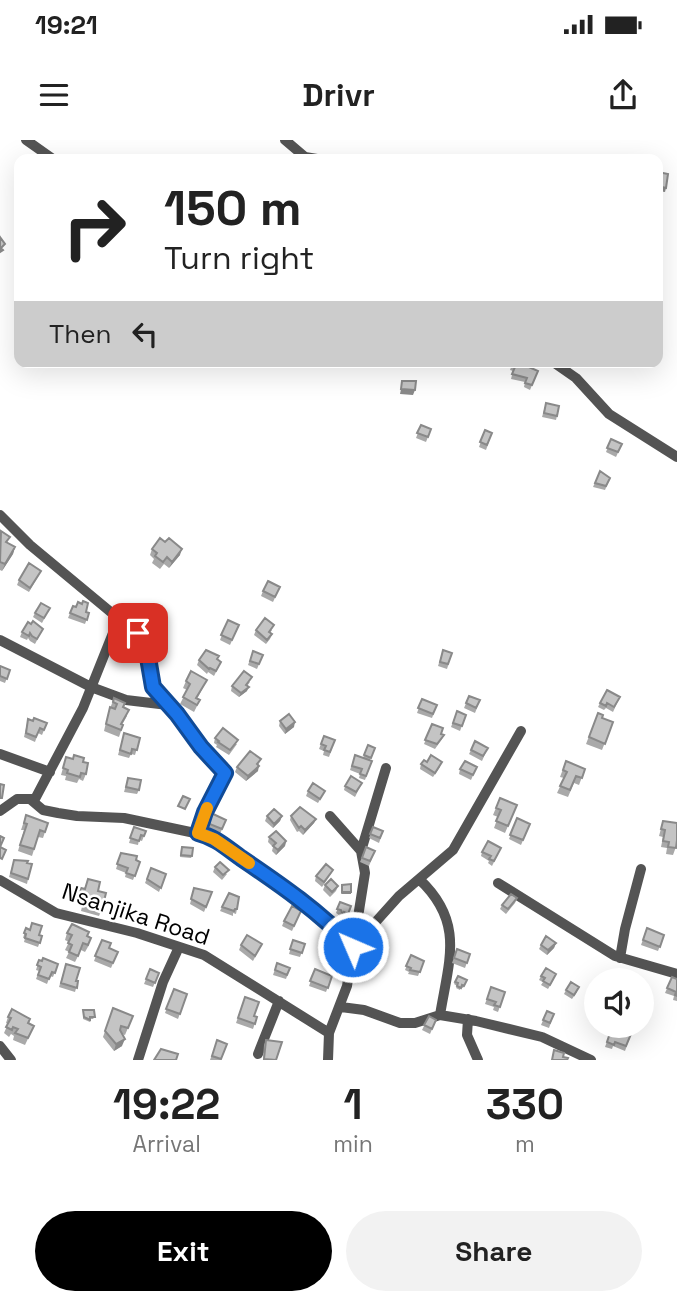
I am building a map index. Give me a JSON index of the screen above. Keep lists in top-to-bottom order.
{
  "streets": {
    "street": ["Nsanjika Road"]
  },
  "page": {
    "status": "19:21",
    "header": "Drivr",
    "turn": ["150 m", "Turn right"],
    "then": "Then",
    "eta": [
      "19:22",
      "Arrival",
      "1",
      "min",
      "330",
      "m"
    ],
    "buttons": ["Exit", "Share"]
  }
}
